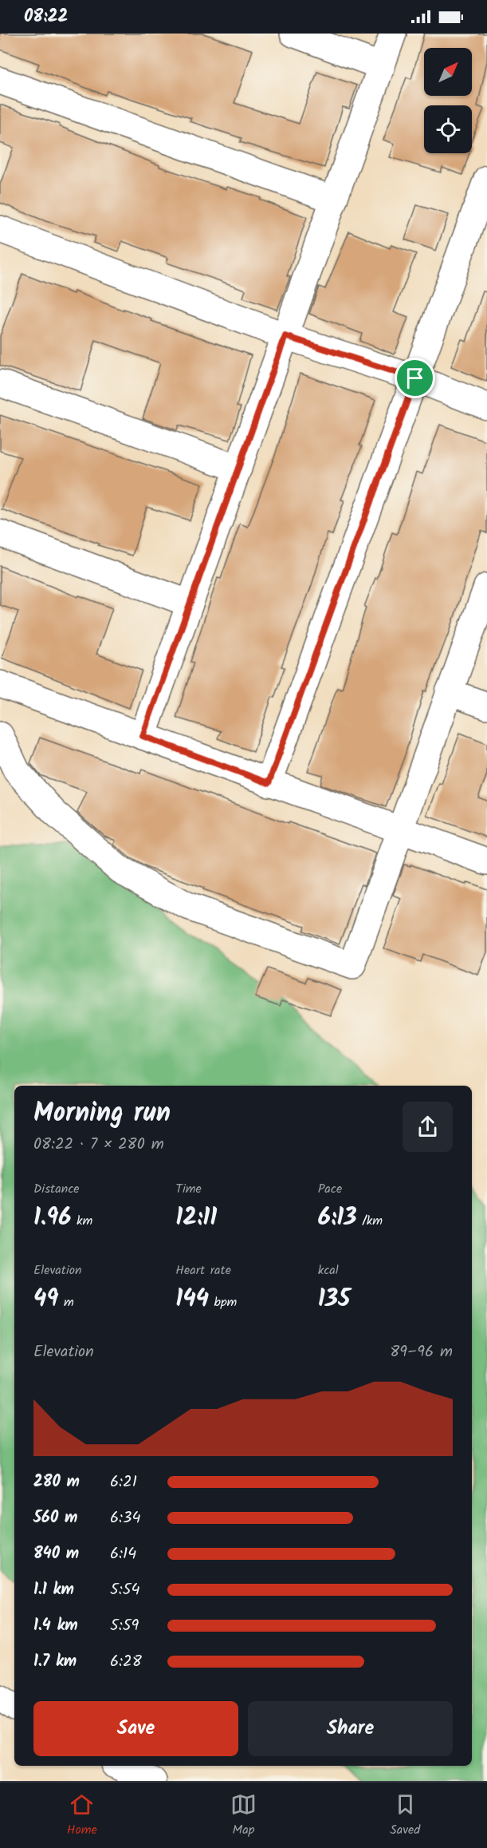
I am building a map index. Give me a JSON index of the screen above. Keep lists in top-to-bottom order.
{
  "north": "top right",
  "page": {
    "status": "08:22",
    "heading": ["Morning run", "08:22 · 7 × 280 m"],
    "stats": [
      ["Distance", "1.96 km"],
      ["Time", "12:11"],
      ["Pace", "6:13 /km"],
      ["Elevation", "49 m"],
      ["Heart rate", "144 bpm"],
      ["kcal", "135"]
    ],
    "chart": ["Elevation", "89–96 m"],
    "list": [
      {
        "name": "280 m",
        "note": "6:21"
      },
      {
        "name": "560 m",
        "note": "6:34"
      },
      {
        "name": "840 m",
        "note": "6:14"
      },
      {
        "name": "1.1 km",
        "note": "5:54"
      },
      {
        "name": "1.4 km",
        "note": "5:59"
      },
      {
        "name": "1.7 km",
        "note": "6:28"
      }
    ],
    "buttons": ["Save", "Share"],
    "tabs": ["Home", "Map", "Saved"]
  }
}
